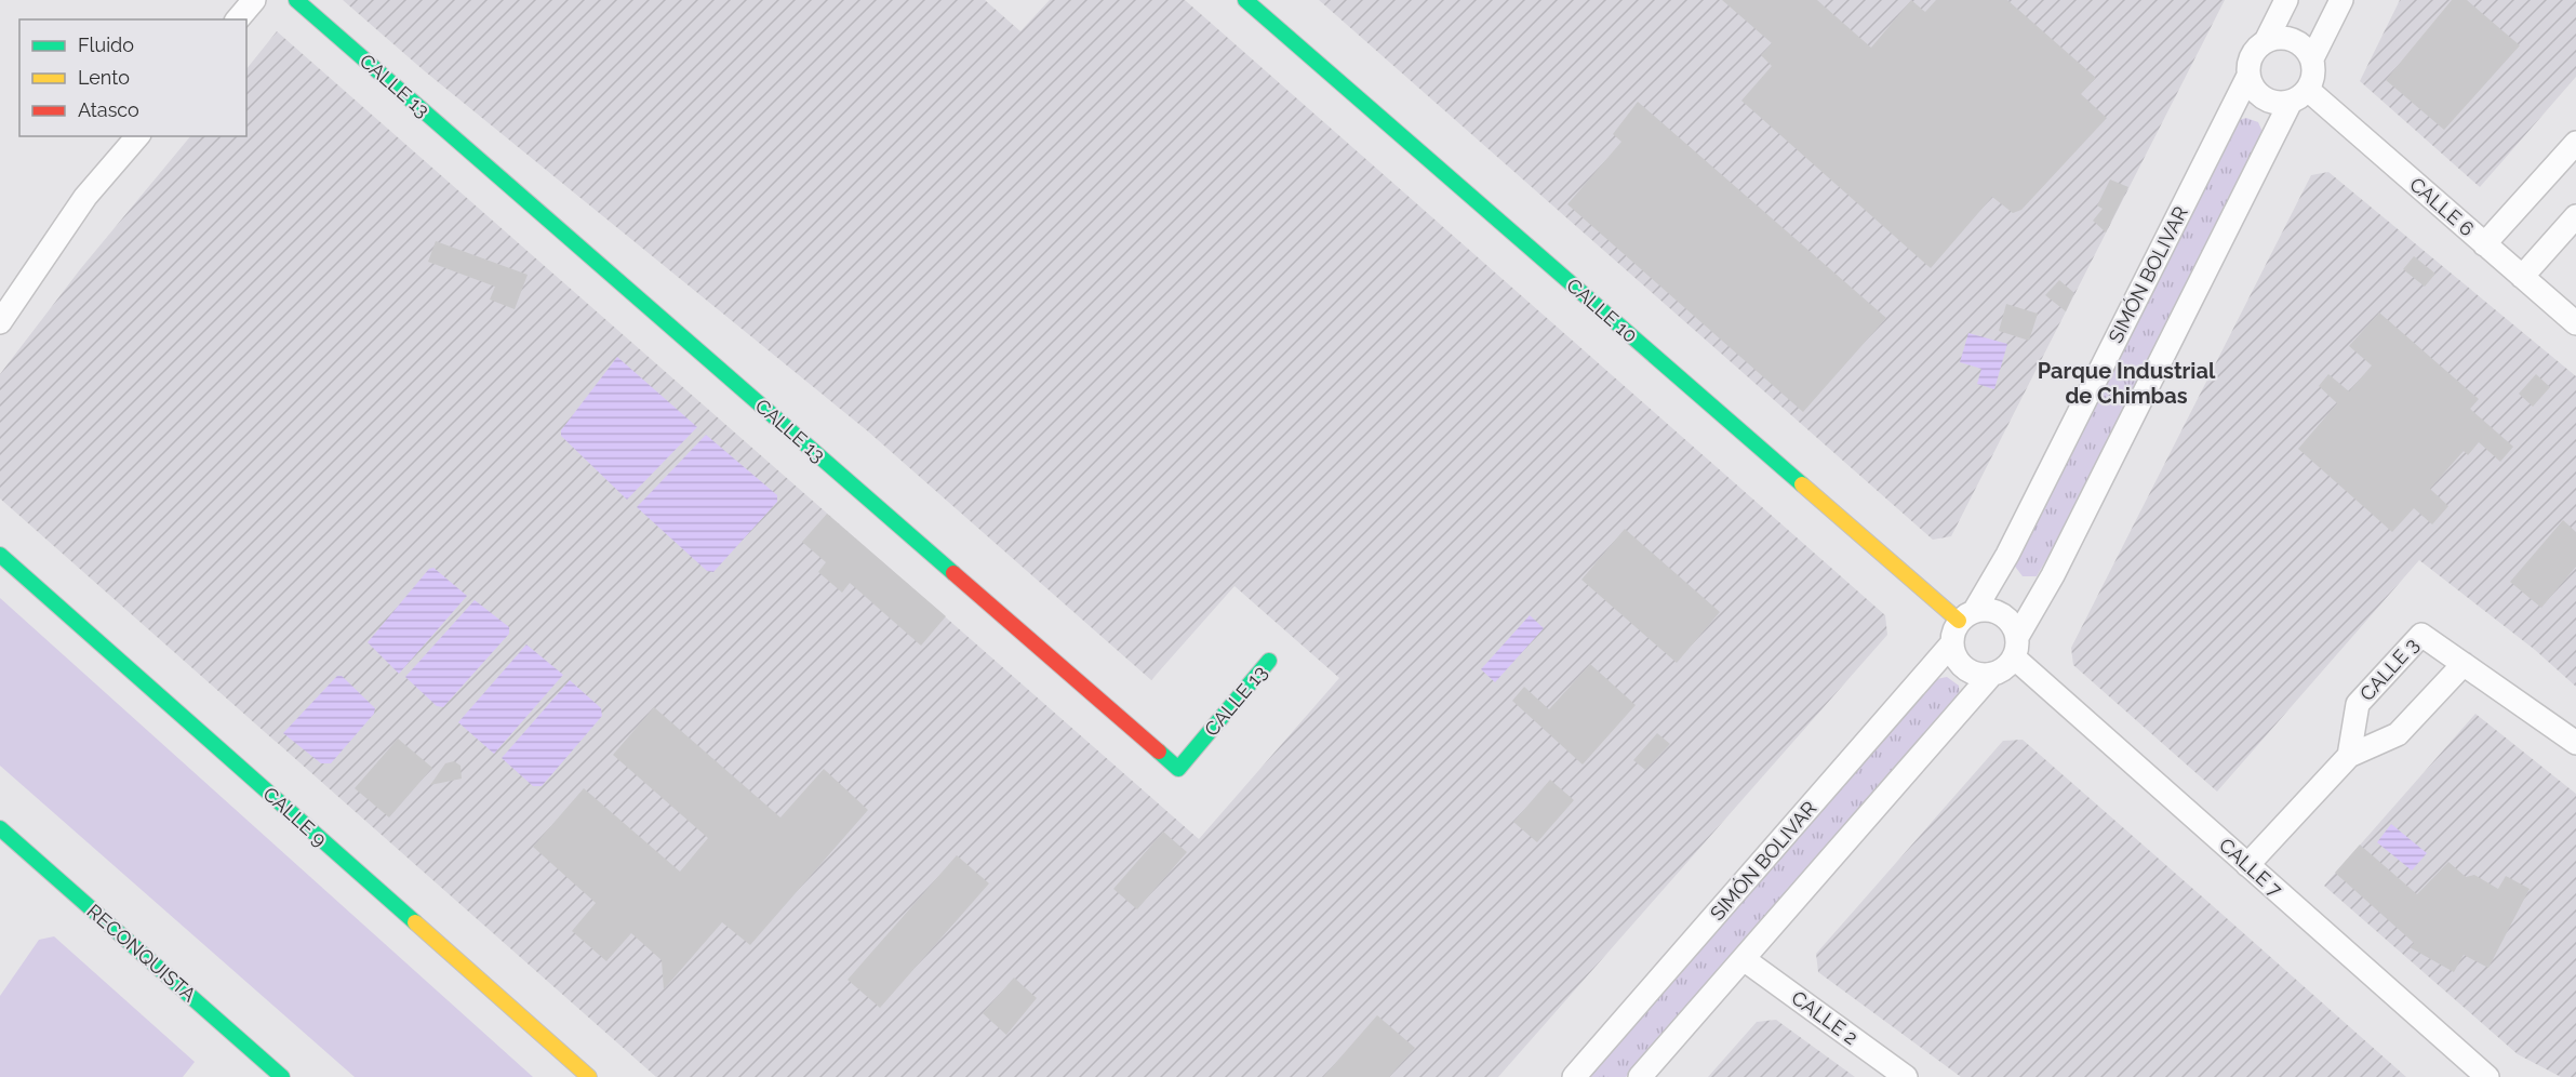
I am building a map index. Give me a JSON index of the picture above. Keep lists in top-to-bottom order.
{
  "streets": {
    "street": [
      "CALLE 13",
      "CALLE 6",
      "SIMÓN BOLIVAR",
      "CALLE 10",
      "CALLE 3",
      "CALLE 9",
      "CALLE 7",
      "RECONQUISTA",
      "CALLE 2"
    ]
  },
  "crossings": [
    ["CALLE 6", "SIMÓN BOLIVAR"],
    ["SIMÓN BOLIVAR", "CALLE 10"],
    ["SIMÓN BOLIVAR", "CALLE 7"],
    ["CALLE 10", "CALLE 7"]
  ],
  "districts": ["Parque Industrial de Chimbas"],
  "legend": ["Fluido", "Lento", "Atasco"]
}
